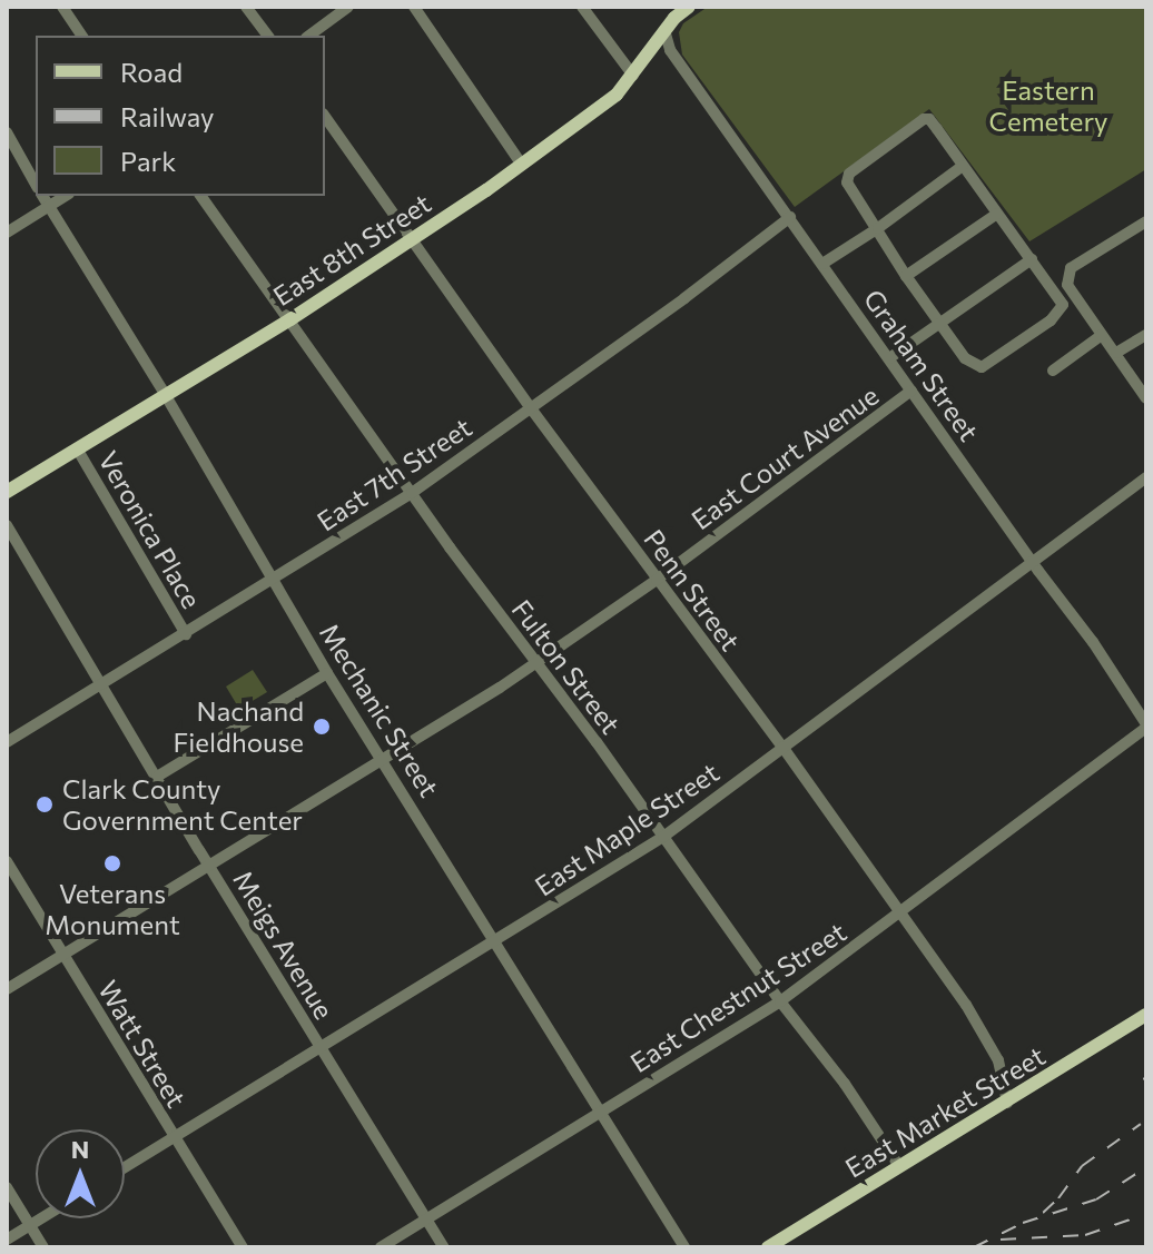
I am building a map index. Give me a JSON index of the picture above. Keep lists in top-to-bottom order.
{
  "streets": {
    "main road": ["East 8th Street", "East Market Street"],
    "street": [
      "Graham Street",
      "East Court Avenue",
      "East 7th Street",
      "Veronica Place",
      "Penn Street",
      "Fulton Street",
      "Mechanic Street",
      "East Maple Street",
      "Meigs Avenue",
      "East Chestnut Street",
      "Watt Street"
    ]
  },
  "crossings": [
    ["East 8th Street", "Graham Street"],
    ["East 8th Street", "Veronica Place"],
    ["East 8th Street", "Penn Street"],
    ["East 8th Street", "Fulton Street"],
    ["East 8th Street", "Mechanic Street"],
    ["Graham Street", "East Court Avenue"],
    ["Graham Street", "East 7th Street"],
    ["Graham Street", "East Maple Street"],
    ["Graham Street", "East Chestnut Street"],
    ["East Court Avenue", "Penn Street"],
    ["East Court Avenue", "Fulton Street"],
    ["East Court Avenue", "Mechanic Street"],
    ["East Court Avenue", "Meigs Avenue"],
    ["East Court Avenue", "Watt Street"],
    ["East 7th Street", "Veronica Place"],
    ["East 7th Street", "Penn Street"],
    ["East 7th Street", "Fulton Street"],
    ["East 7th Street", "Mechanic Street"],
    ["East 7th Street", "Meigs Avenue"],
    ["Penn Street", "East Maple Street"],
    ["Penn Street", "East Chestnut Street"],
    ["Penn Street", "East Market Street"],
    ["Fulton Street", "East Maple Street"],
    ["Fulton Street", "East Chestnut Street"],
    ["Fulton Street", "East Market Street"],
    ["Mechanic Street", "East Maple Street"],
    ["Mechanic Street", "East Chestnut Street"],
    ["East Maple Street", "Meigs Avenue"],
    ["East Maple Street", "Watt Street"],
    ["Meigs Avenue", "East Chestnut Street"]
  ],
  "parks": ["Eastern Cemetery"],
  "places": ["Nachand Fieldhouse", "Clark County Government Center", "Veterans Monument"],
  "legend": ["Road", "Railway", "Park"],
  "north": "top"
}
